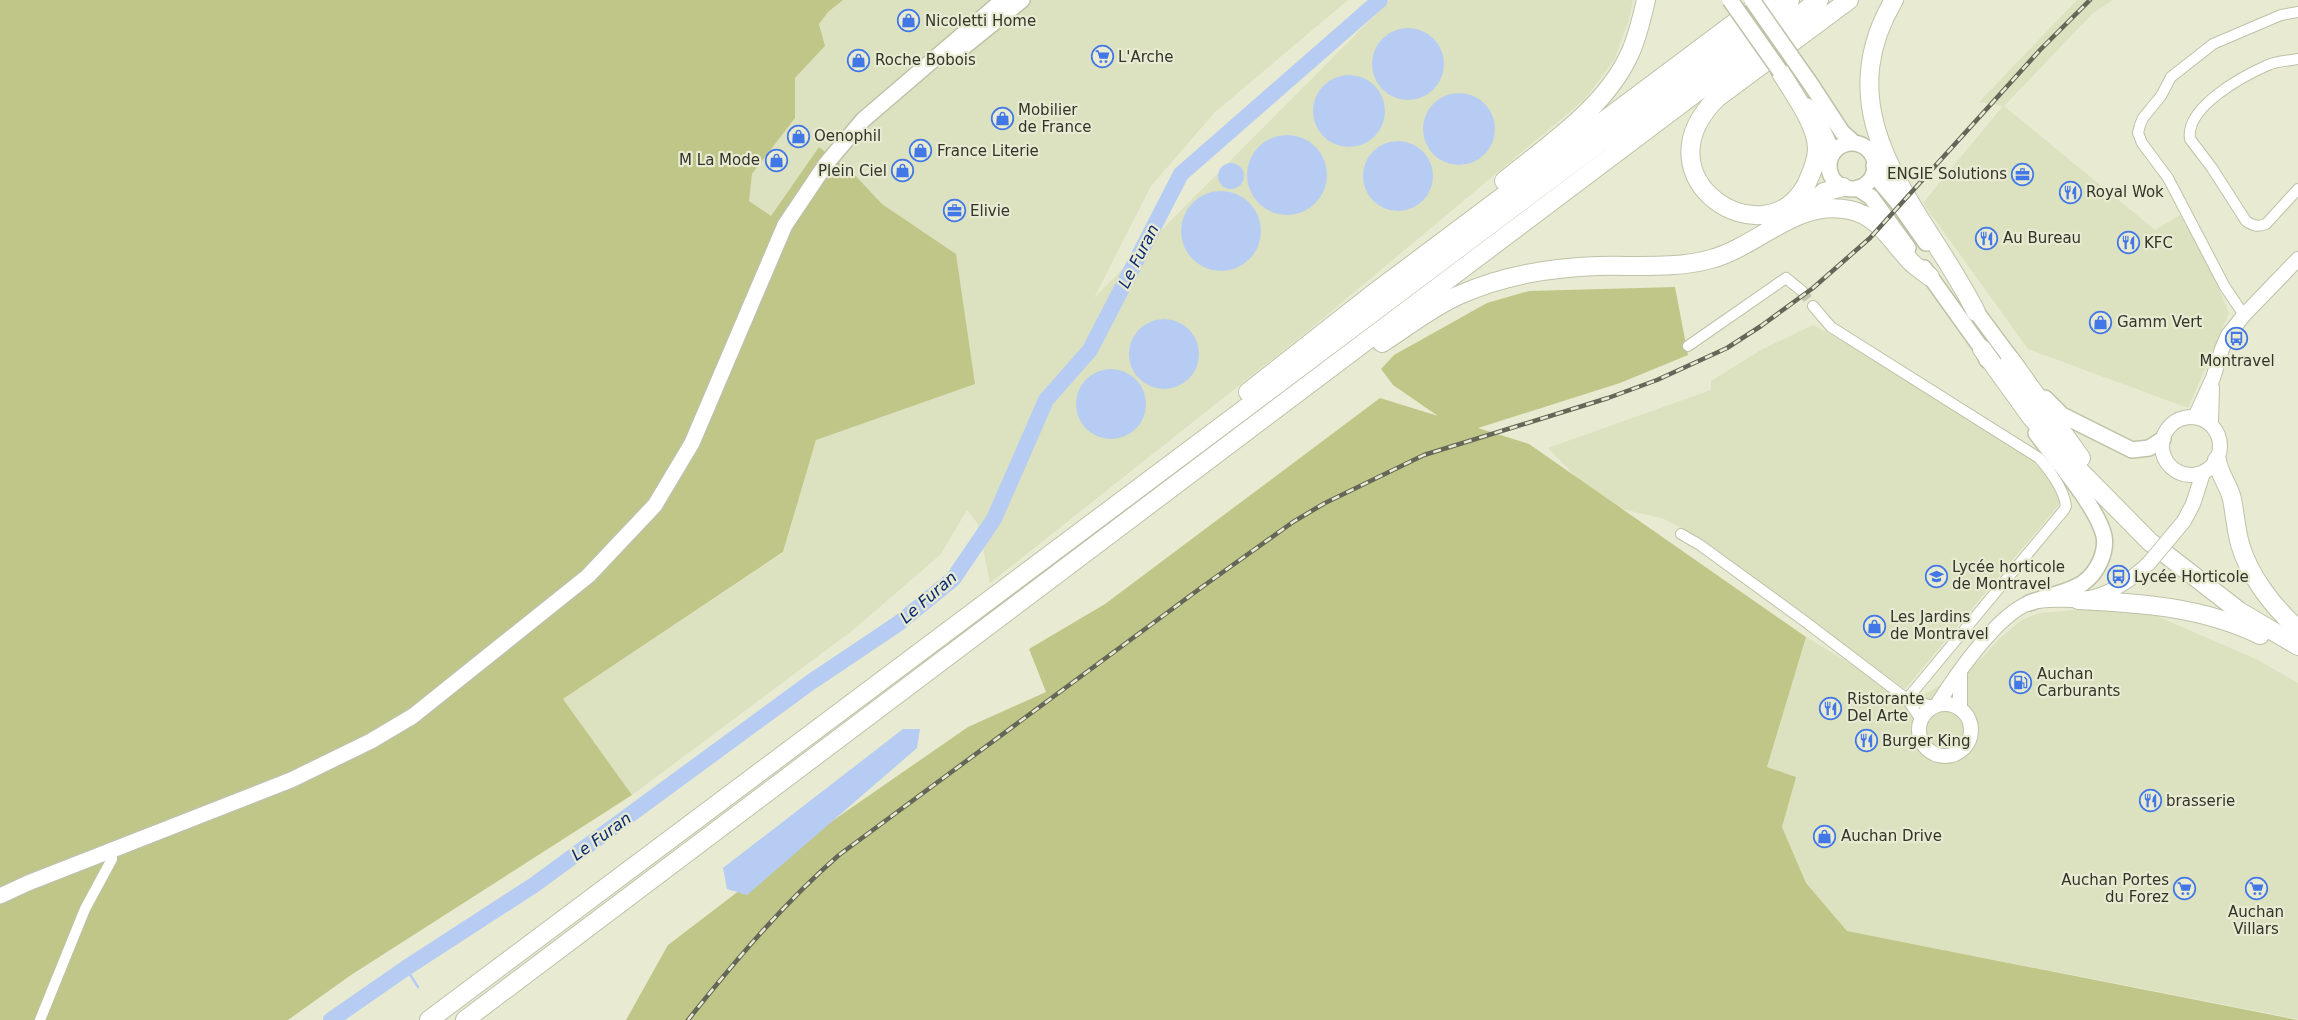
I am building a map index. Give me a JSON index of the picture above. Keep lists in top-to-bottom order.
{
  "water": ["Le Furan"],
  "places": {
    "shop": [
      "Nicoletti Home",
      "Roche Bobois",
      "Mobilier de France",
      "Oenophil",
      "France Literie",
      "M La Mode",
      "Plein Ciel",
      "Gamm Vert",
      "Les Jardins de Montravel",
      "Auchan Drive"
    ],
    "supermarket": ["L'Arche", "Auchan Portes du Forez", "Auchan Villars"],
    "office": ["ENGIE Solutions", "Elivie"],
    "restaurant": [
      "Royal Wok",
      "Au Bureau",
      "KFC",
      "Ristorante Del Arte",
      "Burger King",
      "brasserie"
    ],
    "bus stop": ["Montravel", "Lycée Horticole"],
    "school or university": ["Lycée horticole de Montravel"],
    "fuel station": ["Auchan Carburants"]
  }
}
